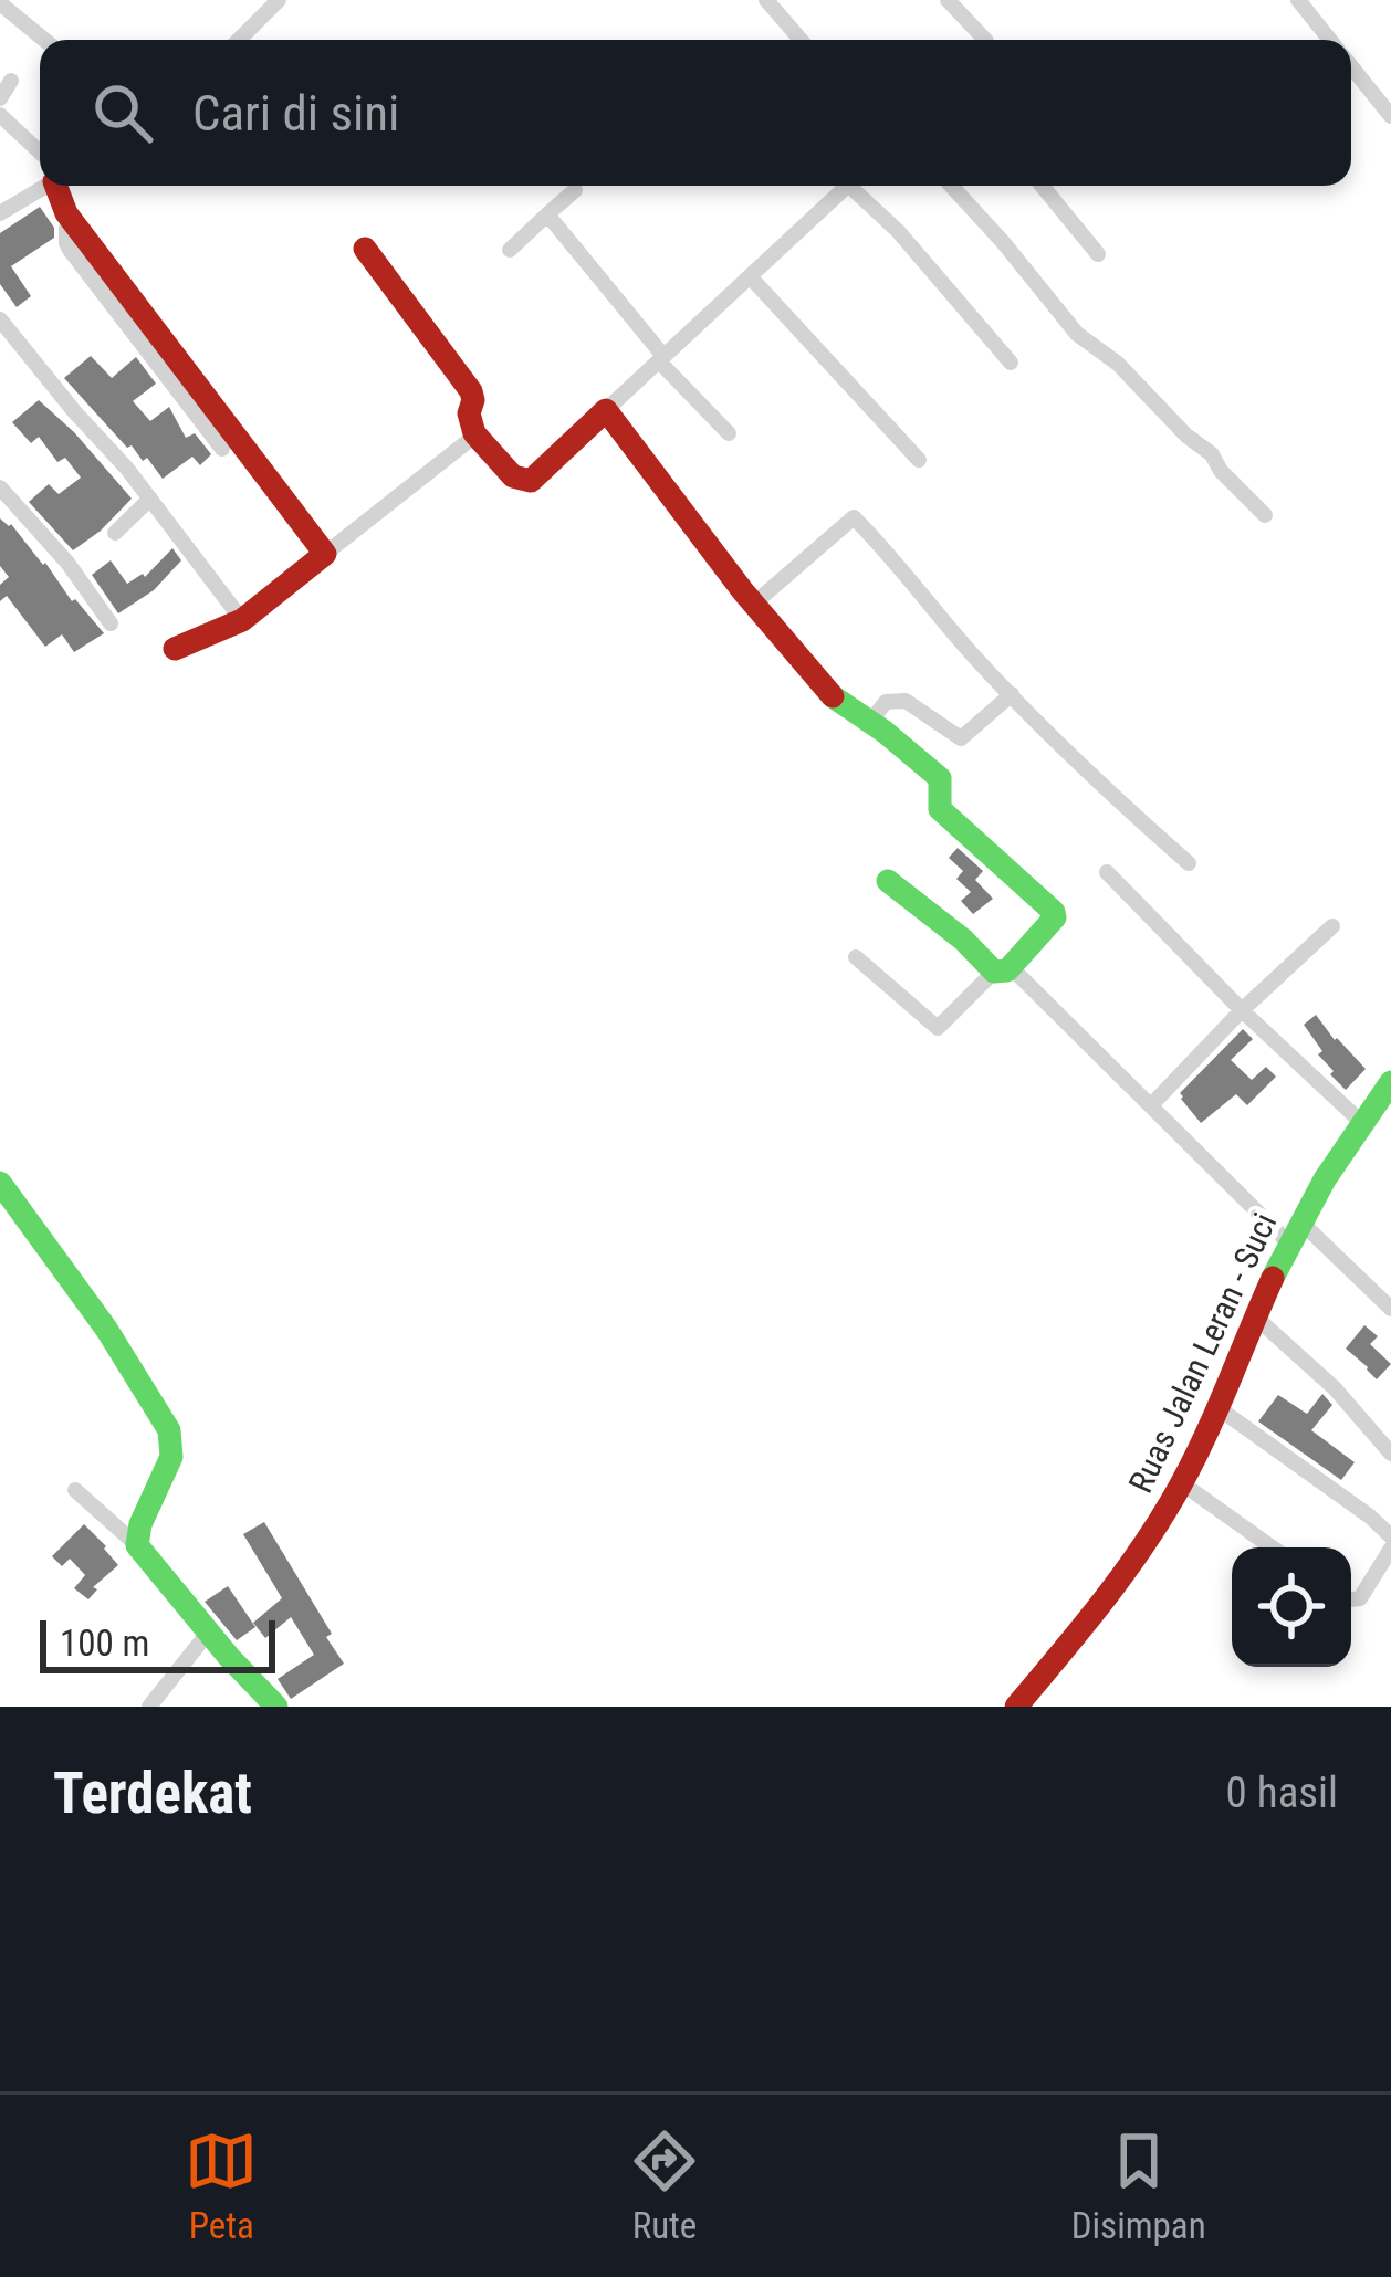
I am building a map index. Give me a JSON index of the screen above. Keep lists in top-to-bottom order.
{
  "streets": {
    "street": ["Ruas Jalan Leran - Suci"]
  },
  "scale_bar": "100 m",
  "page": {
    "search": "Cari di sini",
    "scale": "100 m",
    "heading": ["Terdekat", "0 hasil"],
    "nav": ["Peta", "Rute", "Disimpan"]
  }
}
